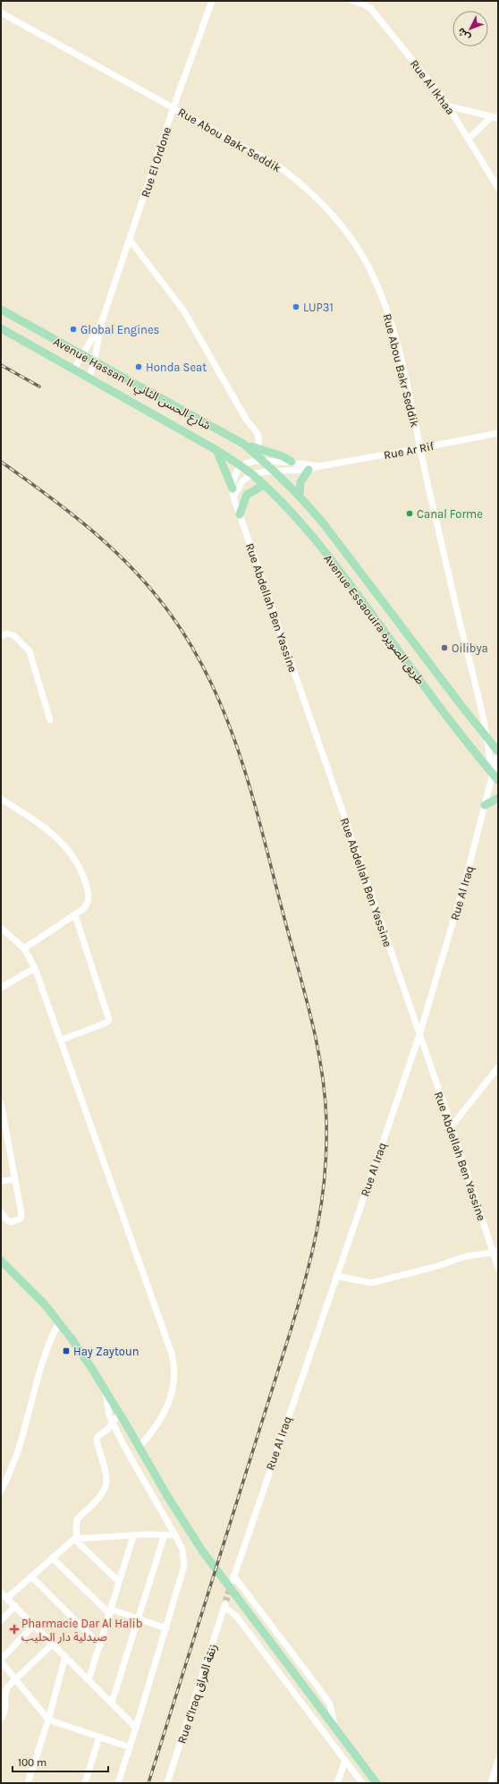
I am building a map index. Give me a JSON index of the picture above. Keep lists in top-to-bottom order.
{
  "streets": {
    "main road": ["Avenue Hassan II شارع الحسن الثاني", "Avenue Essaouira طريق الصويرة"],
    "street": [
      "Rue Al Ikhaa",
      "Rue Abou Bakr Seddik",
      "Rue El Ordone",
      "Rue Ar Rif",
      "Rue Abdellah Ben Yassine",
      "Rue Al Iraq",
      "Rue d'Iraq زنقة العراق"
    ]
  },
  "crossings": [
    ["Rue Abou Bakr Seddik", "Rue El Ordone"],
    ["Rue Abou Bakr Seddik", "Rue Ar Rif"],
    ["Rue Abou Bakr Seddik", "Avenue Essaouira طريق الصويرة"],
    ["Rue Abou Bakr Seddik", "Rue Al Iraq"],
    ["Rue El Ordone", "Avenue Hassan II شارع الحسن الثاني"],
    ["Avenue Hassan II شارع الحسن الثاني", "Rue Ar Rif"],
    ["Avenue Hassan II شارع الحسن الثاني", "Avenue Essaouira طريق الصويرة"],
    ["Rue Ar Rif", "Avenue Essaouira طريق الصويرة"],
    ["Rue Abdellah Ben Yassine", "Rue Al Iraq"],
    ["Avenue Essaouira طريق الصويرة", "Rue Al Iraq"]
  ],
  "places": {
    "other": [
      "LUP31",
      "Global Engines",
      "Honda Seat",
      "Canal Forme",
      "Oilibya"
    ],
    "transit": ["Hay Zaytoun"],
    "health": ["Pharmacie Dar Al Halib صيدلية دار الحليب"]
  },
  "scale_bar": "100 m",
  "north": "bottom left"
}
